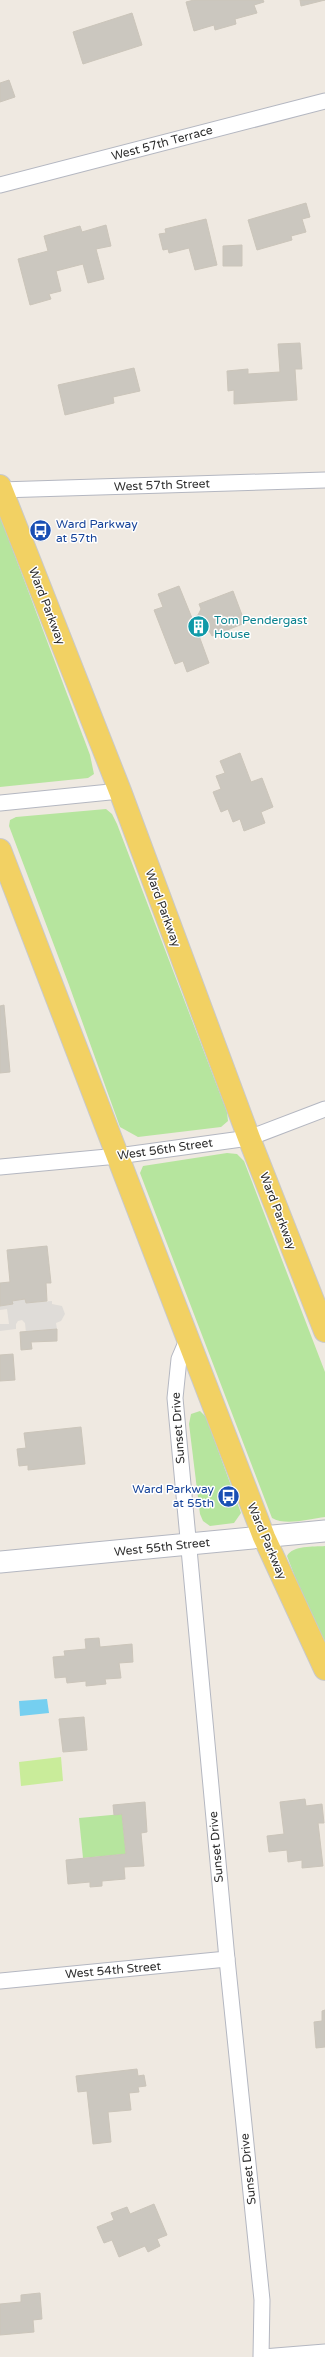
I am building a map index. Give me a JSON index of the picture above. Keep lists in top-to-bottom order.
{
  "streets": {
    "main road": ["Ward Parkway", "West 55th Street"],
    "street": [
      "West 57th Terrace",
      "West 57th Street",
      "West 56th Street",
      "Sunset Drive",
      "West 54th Street"
    ]
  },
  "crossings": [
    ["West 57th Street", "Ward Parkway"],
    ["Ward Parkway", "West 56th Street"],
    ["Ward Parkway", "Sunset Drive"],
    ["Ward Parkway", "West 55th Street"],
    ["Sunset Drive", "West 55th Street"],
    ["Sunset Drive", "West 54th Street"]
  ],
  "places": {
    "bus stop": ["Ward Parkway at 57th", "Ward Parkway at 55th"],
    "building": ["Tom Pendergast House"]
  }
}
